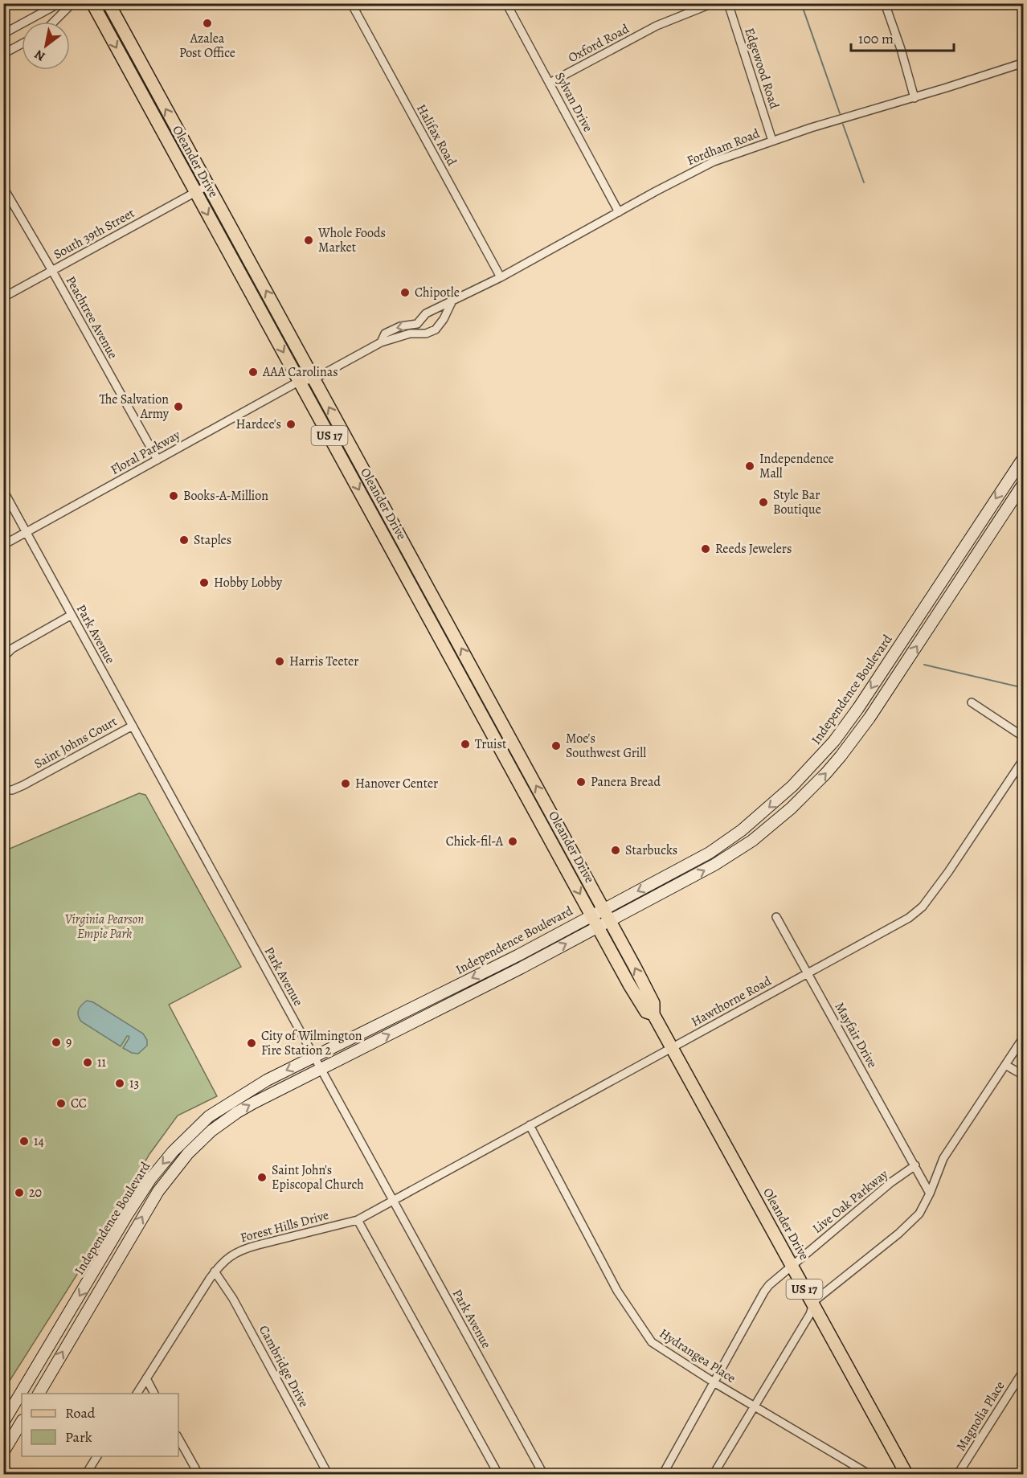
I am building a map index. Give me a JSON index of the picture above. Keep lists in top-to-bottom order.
{
  "streets": {
    "main road": ["Oleander Drive", "US 17", "Independence Boulevard"],
    "street": [
      "Oxford Road",
      "Edgewood Road",
      "Sylvan Drive",
      "Halifax Road",
      "Fordham Road",
      "South 39th Street",
      "Peachtree Avenue",
      "Floral Parkway",
      "Park Avenue",
      "Saint Johns Court",
      "Hawthorne Road",
      "Mayfair Drive",
      "Live Oak Parkway",
      "Forest Hills Drive",
      "Hydrangea Place",
      "Cambridge Drive",
      "Magnolia Place"
    ]
  },
  "crossings": [
    ["Oxford Road", "Sylvan Drive"],
    ["Edgewood Road", "Fordham Road"],
    ["Sylvan Drive", "Fordham Road"],
    ["Halifax Road", "Fordham Road"],
    ["Fordham Road", "Oleander Drive"],
    ["Fordham Road", "Floral Parkway"],
    ["Oleander Drive", "South 39th Street"],
    ["Oleander Drive", "Floral Parkway"],
    ["Oleander Drive", "Independence Boulevard"],
    ["Oleander Drive", "Hawthorne Road"],
    ["Oleander Drive", "Live Oak Parkway"],
    ["South 39th Street", "Peachtree Avenue"],
    ["Peachtree Avenue", "Floral Parkway"],
    ["Floral Parkway", "Park Avenue"],
    ["Park Avenue", "Independence Boulevard"],
    ["Park Avenue", "Saint Johns Court"],
    ["Park Avenue", "Hawthorne Road"],
    ["Park Avenue", "Forest Hills Drive"],
    ["Hawthorne Road", "Mayfair Drive"],
    ["Hawthorne Road", "Forest Hills Drive"],
    ["Hawthorne Road", "Hydrangea Place"],
    ["Mayfair Drive", "Live Oak Parkway"],
    ["Live Oak Parkway", "Hydrangea Place"],
    ["Forest Hills Drive", "Cambridge Drive"]
  ],
  "parks": ["Virginia Pearson Empie Park"],
  "places": [
    "Azalea Post Office",
    "Whole Foods Market",
    "Chipotle",
    "AAA Carolinas",
    "The Salvation Army",
    "Hardee's",
    "Independence Mall",
    "Books-A-Million",
    "Style Bar Boutique",
    "Staples",
    "Reeds Jewelers",
    "Hobby Lobby",
    "Harris Teeter",
    "Truist",
    "Moe's Southwest Grill",
    "Panera Bread",
    "Hanover Center",
    "Chick-fil-A",
    "Starbucks",
    "9",
    "City of Wilmington Fire Station 2",
    "11",
    "13",
    "CC",
    "14",
    "Saint John's Episcopal Church",
    "20"
  ],
  "legend": ["Road", "Park"],
  "scale_bar": "100 m",
  "north": "bottom left"
}
